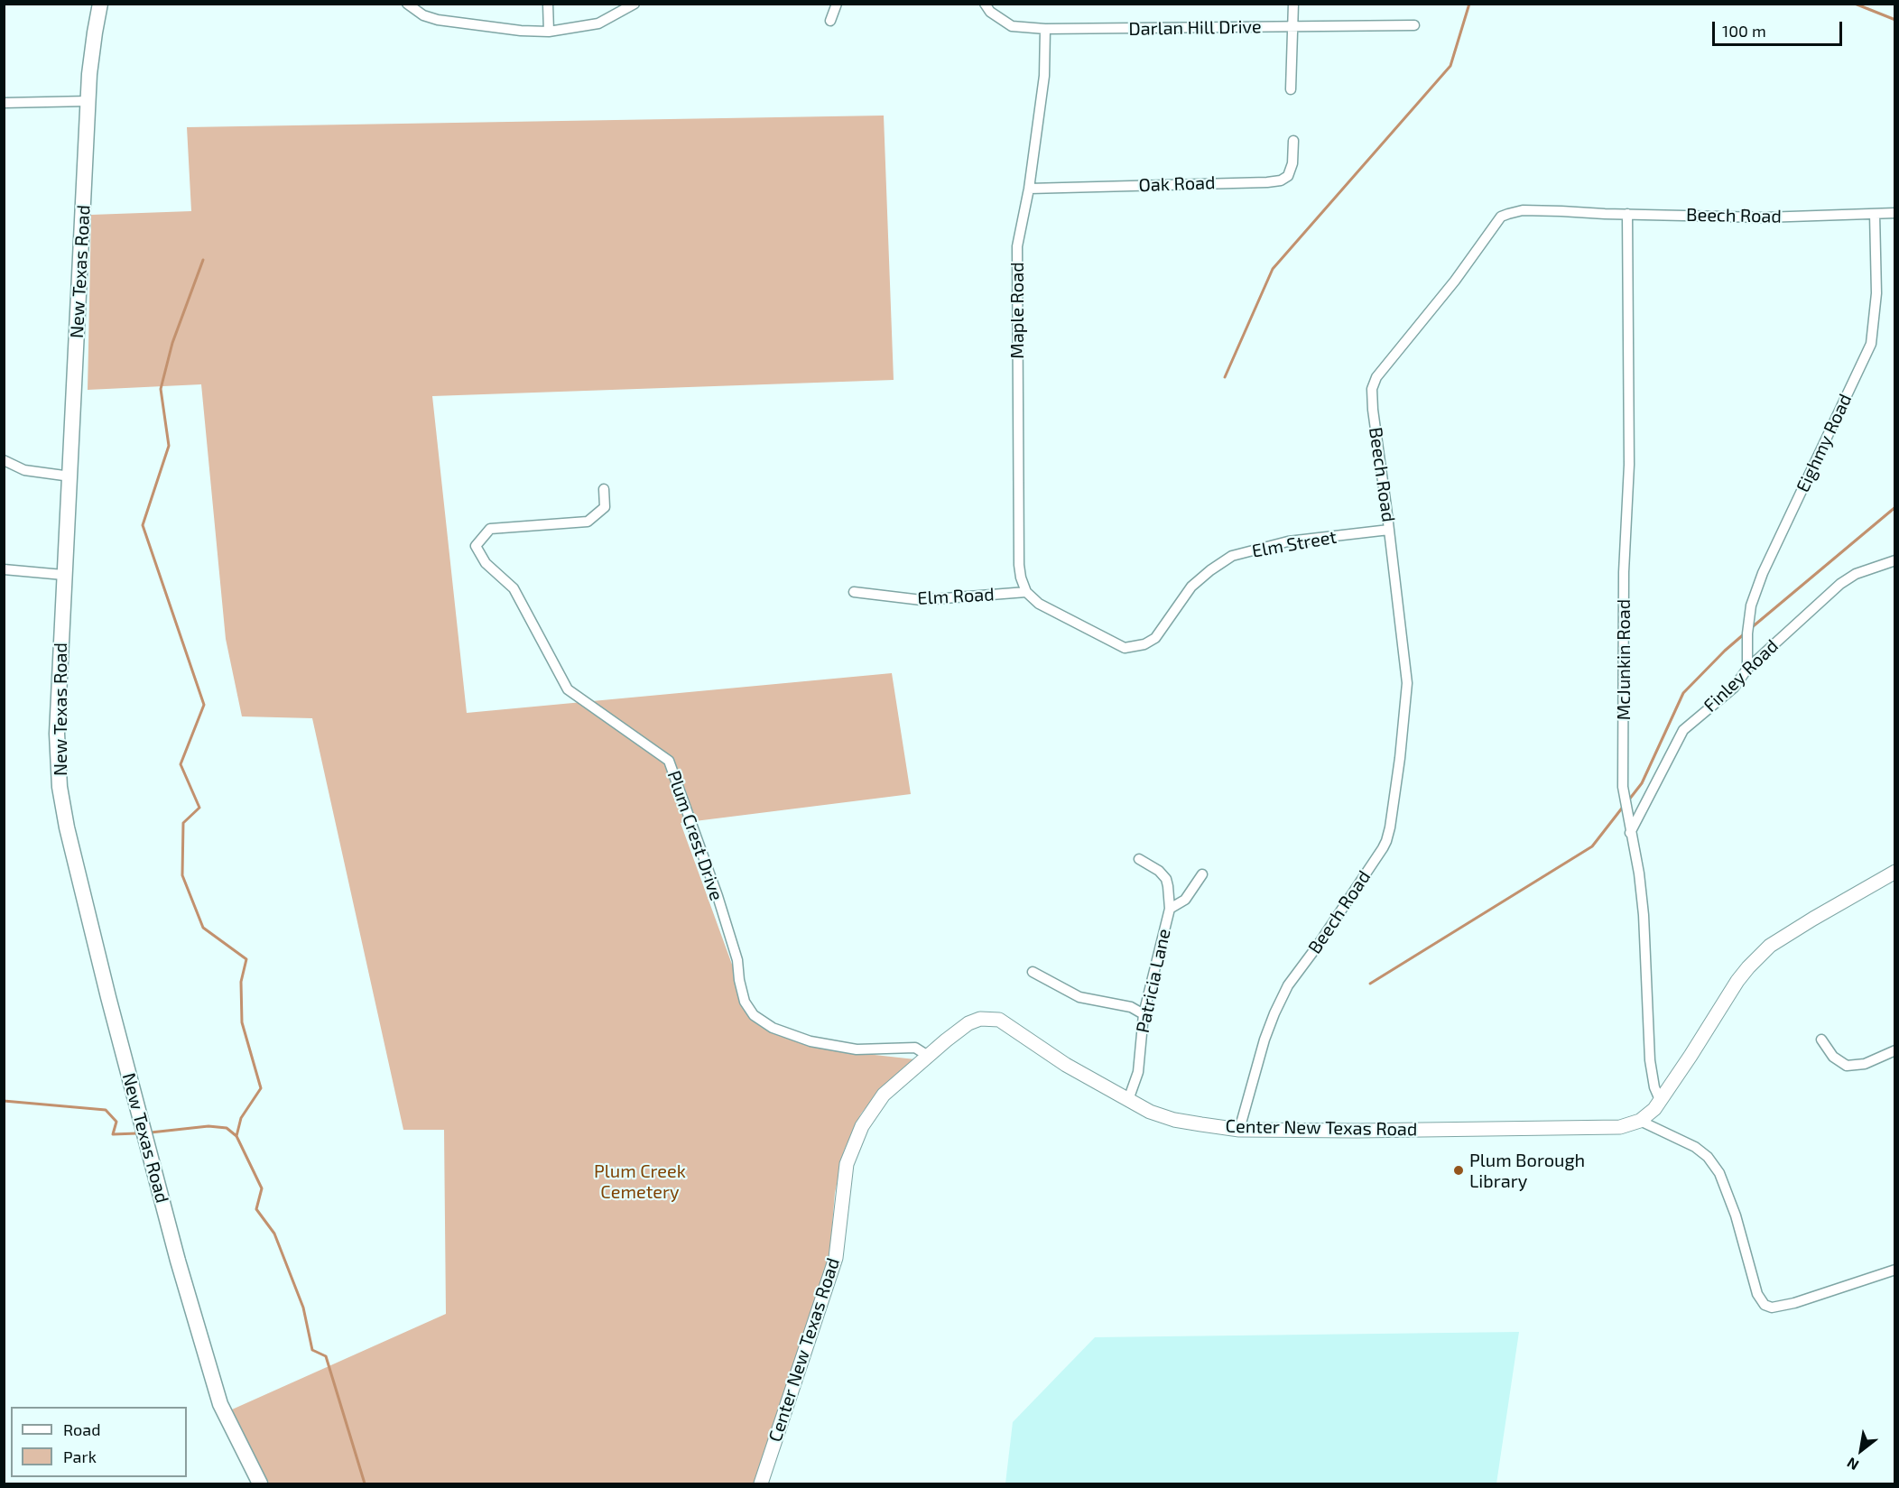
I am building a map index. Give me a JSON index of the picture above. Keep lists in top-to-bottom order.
{
  "streets": {
    "main road": ["New Texas Road"],
    "street": [
      "Darlan Hill Drive",
      "Oak Road",
      "Beech Road",
      "Maple Road",
      "Eighmy Road",
      "Elm Street",
      "Elm Road",
      "McJunkin Road",
      "Finley Road",
      "Plum Crest Drive",
      "Patricia Lane",
      "Center New Texas Road"
    ]
  },
  "crossings": [
    ["Darlan Hill Drive", "Maple Road"],
    ["Oak Road", "Maple Road"],
    ["Beech Road", "Eighmy Road"],
    ["Beech Road", "Elm Street"],
    ["Beech Road", "McJunkin Road"],
    ["Beech Road", "Center New Texas Road"],
    ["Maple Road", "Elm Street"],
    ["Maple Road", "Elm Road"],
    ["Eighmy Road", "Finley Road"],
    ["Elm Street", "Elm Road"],
    ["McJunkin Road", "Finley Road"],
    ["McJunkin Road", "Center New Texas Road"],
    ["Plum Crest Drive", "Center New Texas Road"],
    ["Patricia Lane", "Center New Texas Road"]
  ],
  "parks": ["Plum Creek Cemetery"],
  "places": ["Plum Borough Library"],
  "legend": ["Road", "Park"],
  "scale_bar": "100 m",
  "north": "bottom left"
}
